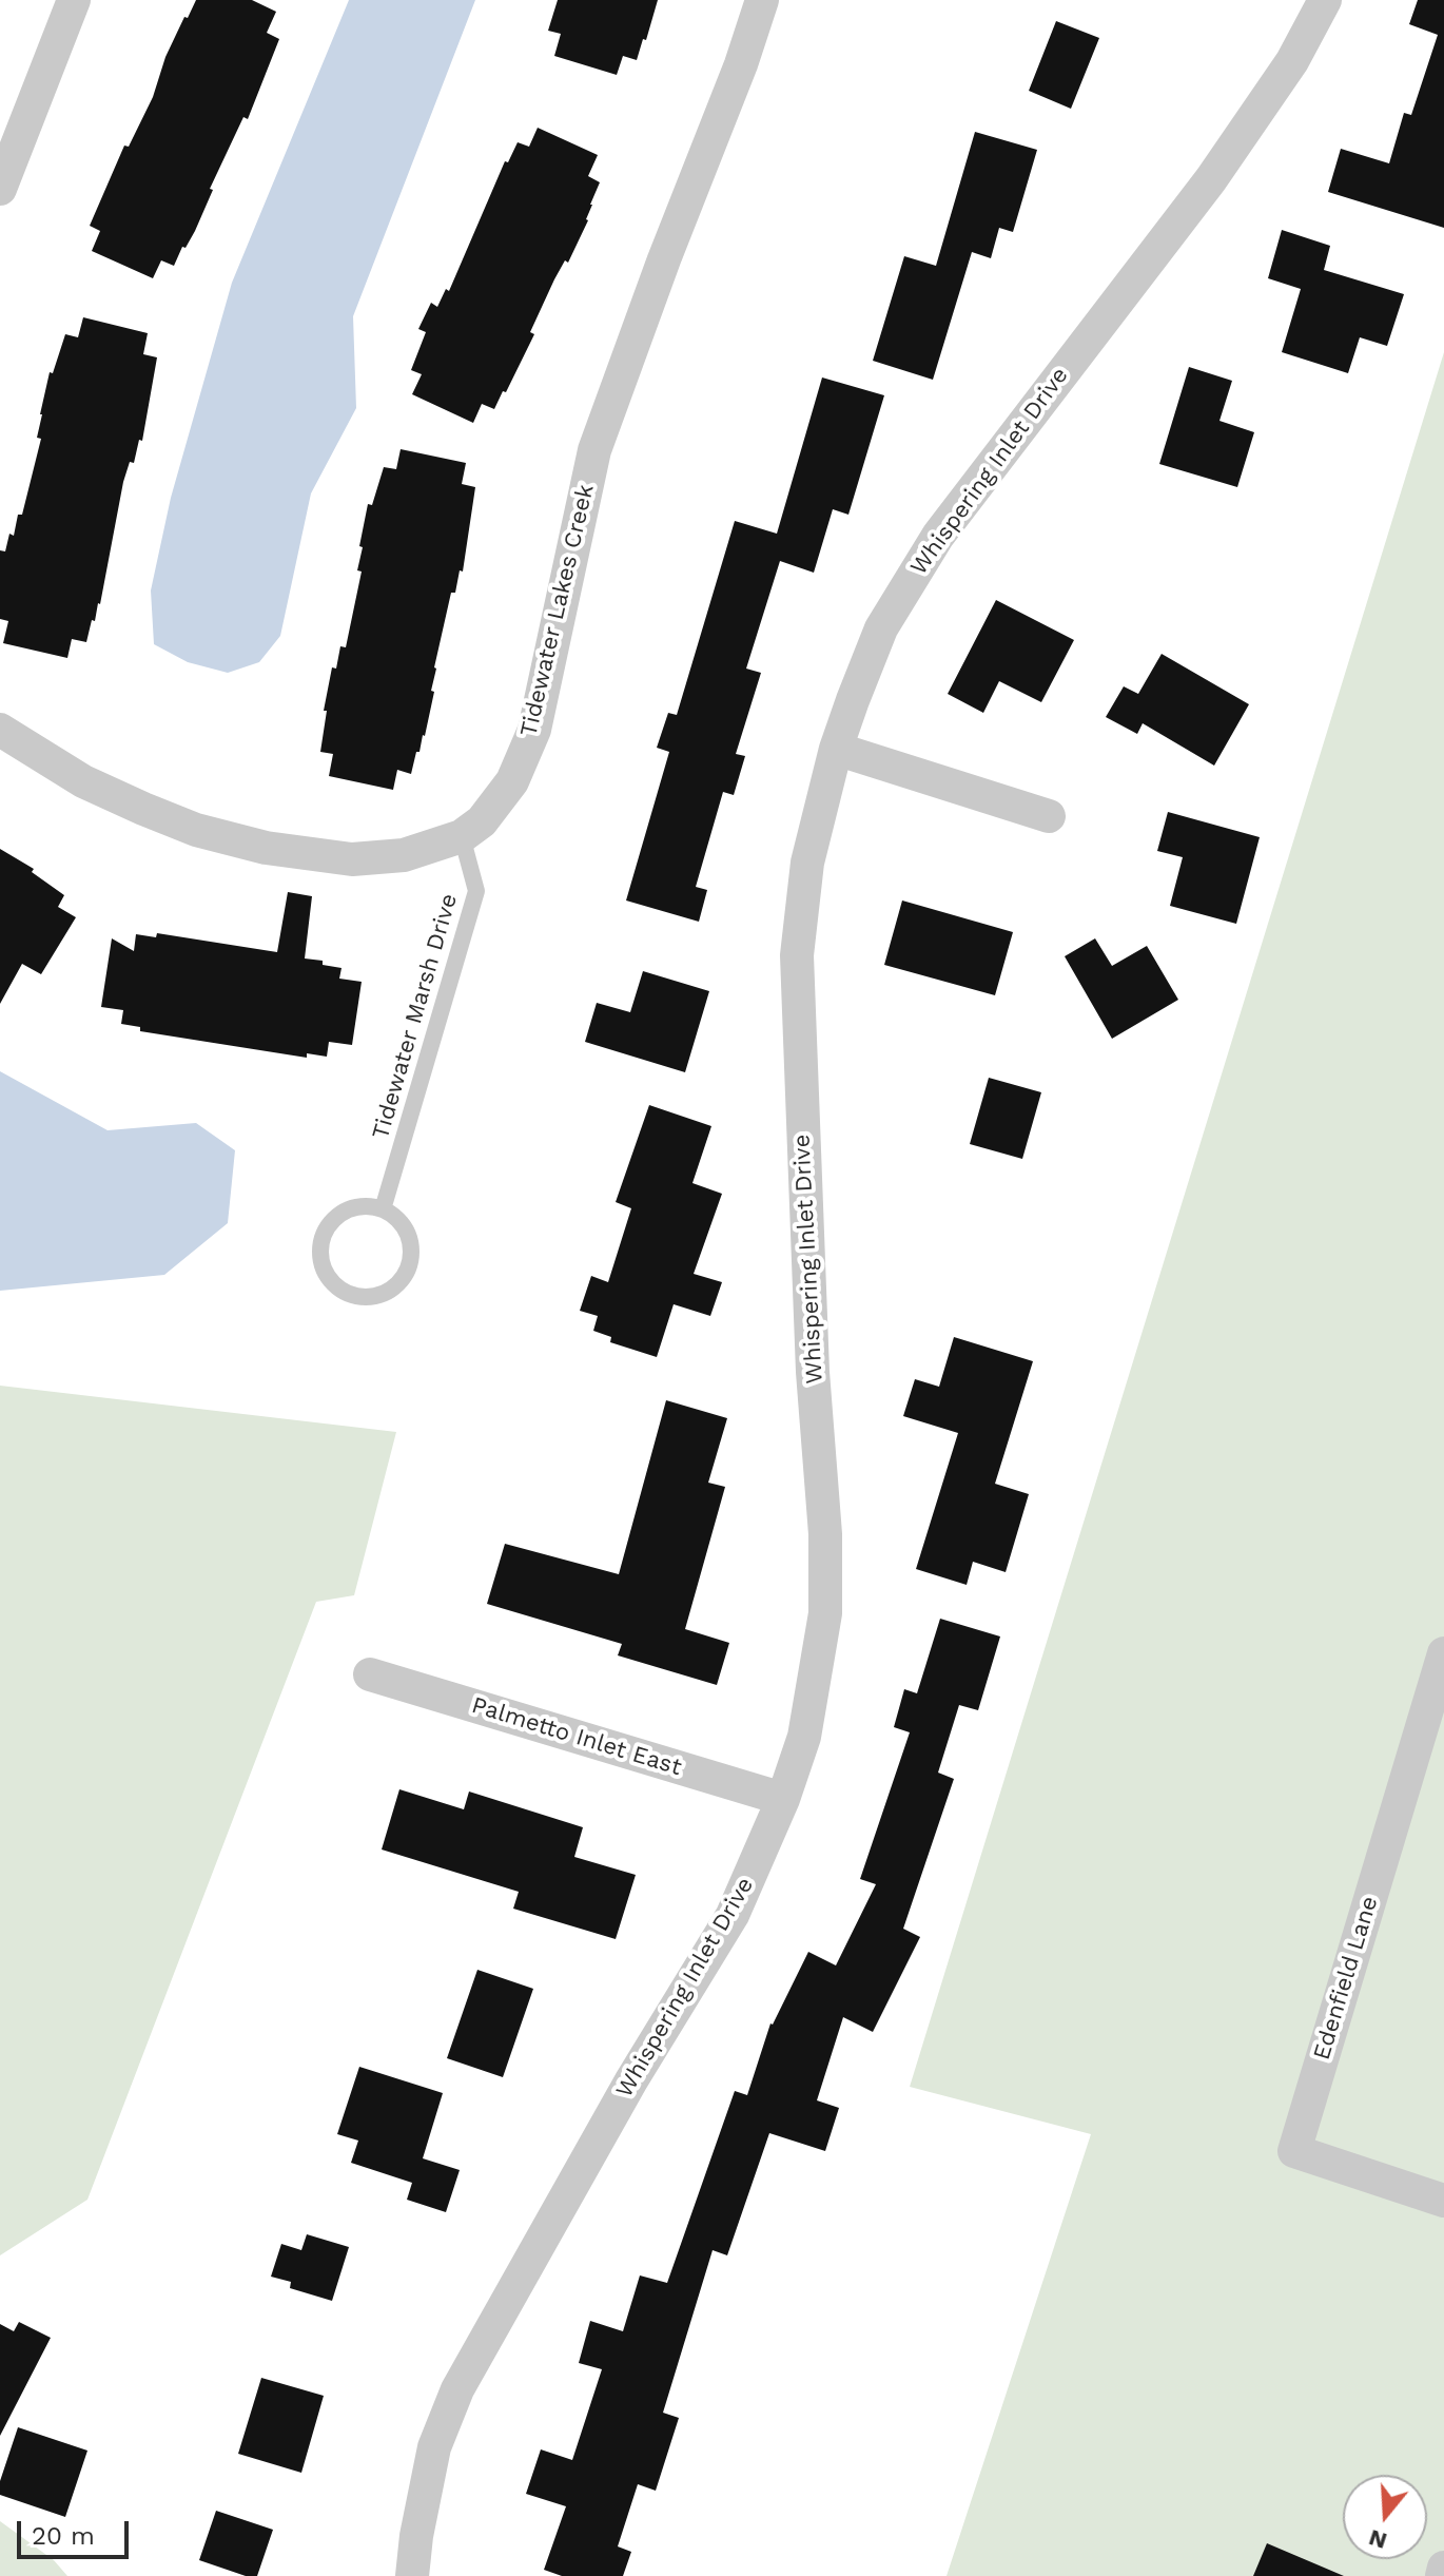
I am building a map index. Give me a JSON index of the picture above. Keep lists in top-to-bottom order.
{
  "streets": {
    "street": [
      "Whispering Inlet Drive",
      "Tidewater Lakes Creek",
      "Palmetto Inlet East",
      "Edenfield Lane"
    ],
    "lane": ["Tidewater Marsh Drive"]
  },
  "crossings": [
    ["Whispering Inlet Drive", "Palmetto Inlet East"],
    ["Tidewater Lakes Creek", "Tidewater Marsh Drive"]
  ],
  "scale_bar": "20 m",
  "north": "bottom"
}
